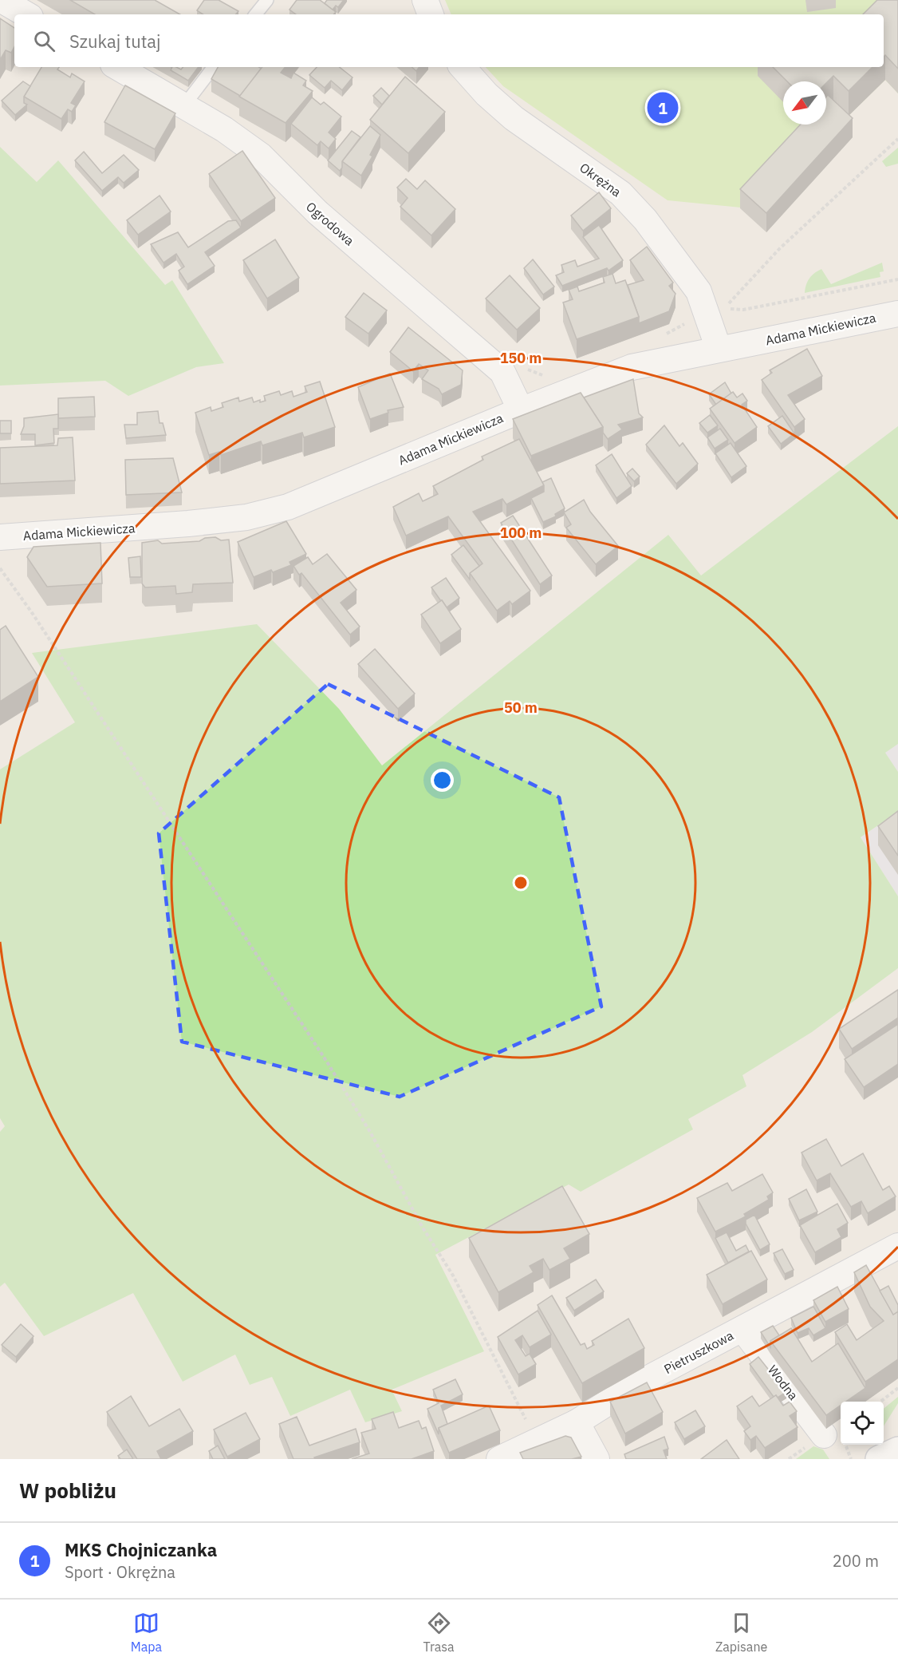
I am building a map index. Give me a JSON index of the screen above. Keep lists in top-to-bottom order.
{
  "streets": {
    "street": [
      "Okrężna",
      "Ogrodowa",
      "Adama Mickiewicza",
      "Pietruszkowa",
      "Wodna"
    ]
  },
  "crossings": [
    ["Okrężna", "Adama Mickiewicza"],
    ["Ogrodowa", "Adama Mickiewicza"],
    ["Pietruszkowa", "Wodna"]
  ],
  "north": "bottom left",
  "page": {
    "search": "Szukaj tutaj",
    "pins": "1",
    "heading": "W pobliżu",
    "list": [
      {
        "mark": "1",
        "name": "MKS Chojniczanka",
        "note": "Sport · Okrężna",
        "value": "200 m"
      }
    ],
    "nav": ["Mapa", "Trasa", "Zapisane"]
  },
  "rings": ["150 m", "100 m", "50 m"]
}
